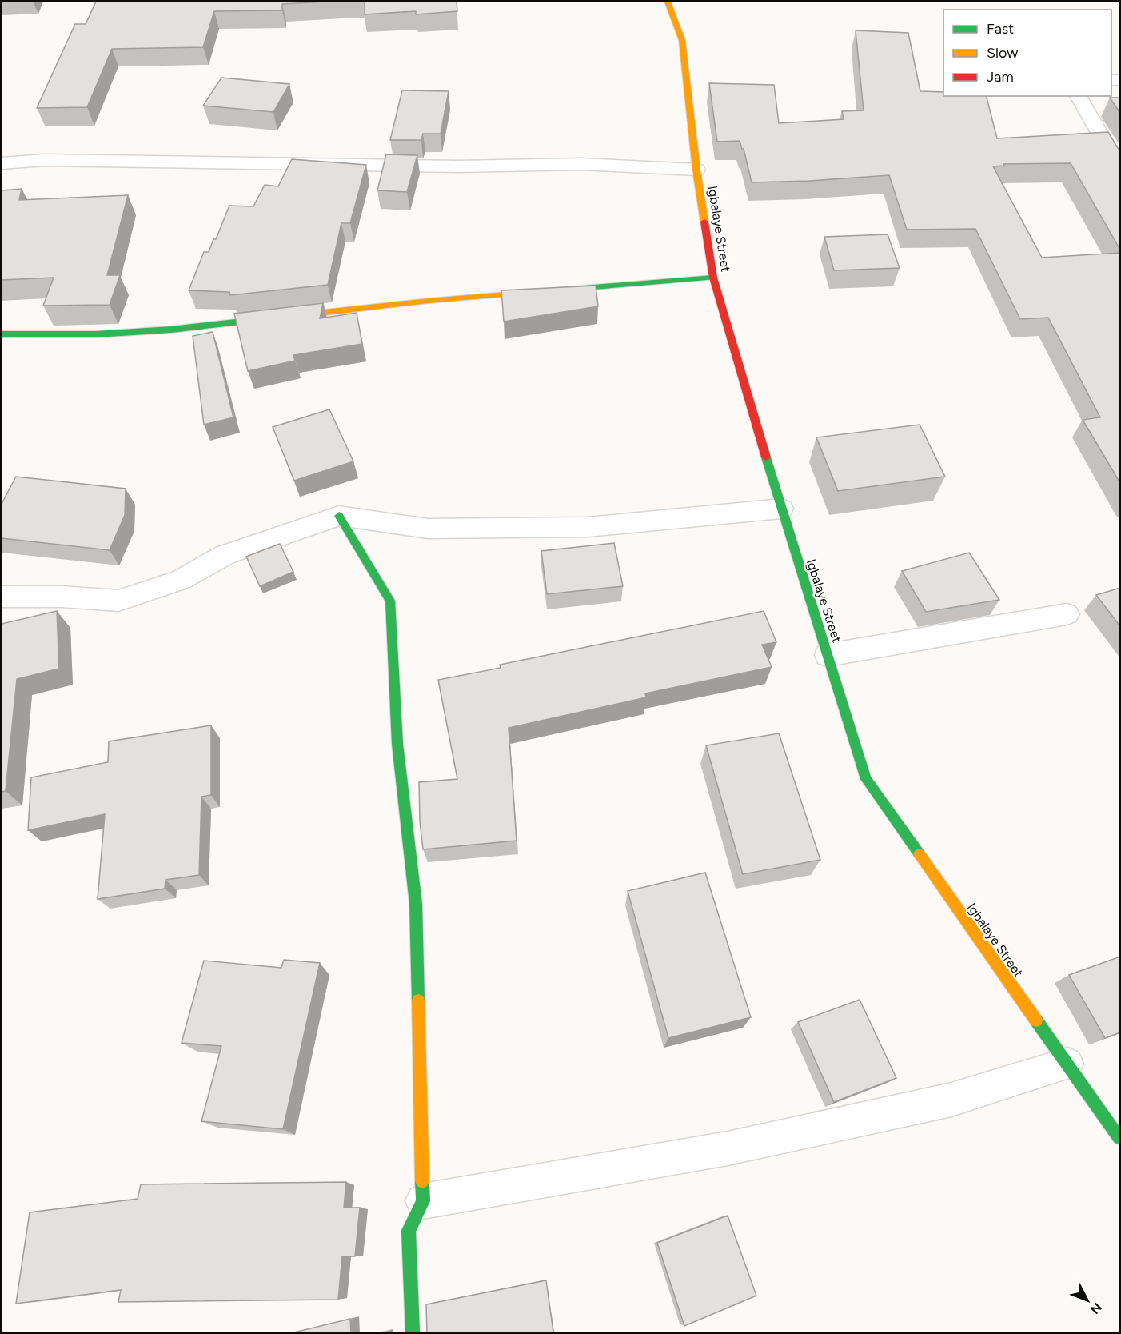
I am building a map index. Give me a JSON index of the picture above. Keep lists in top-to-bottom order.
{
  "streets": {
    "street": ["Igbalaye Street"]
  },
  "legend": ["Fast", "Slow", "Jam"],
  "north": "bottom right"
}
